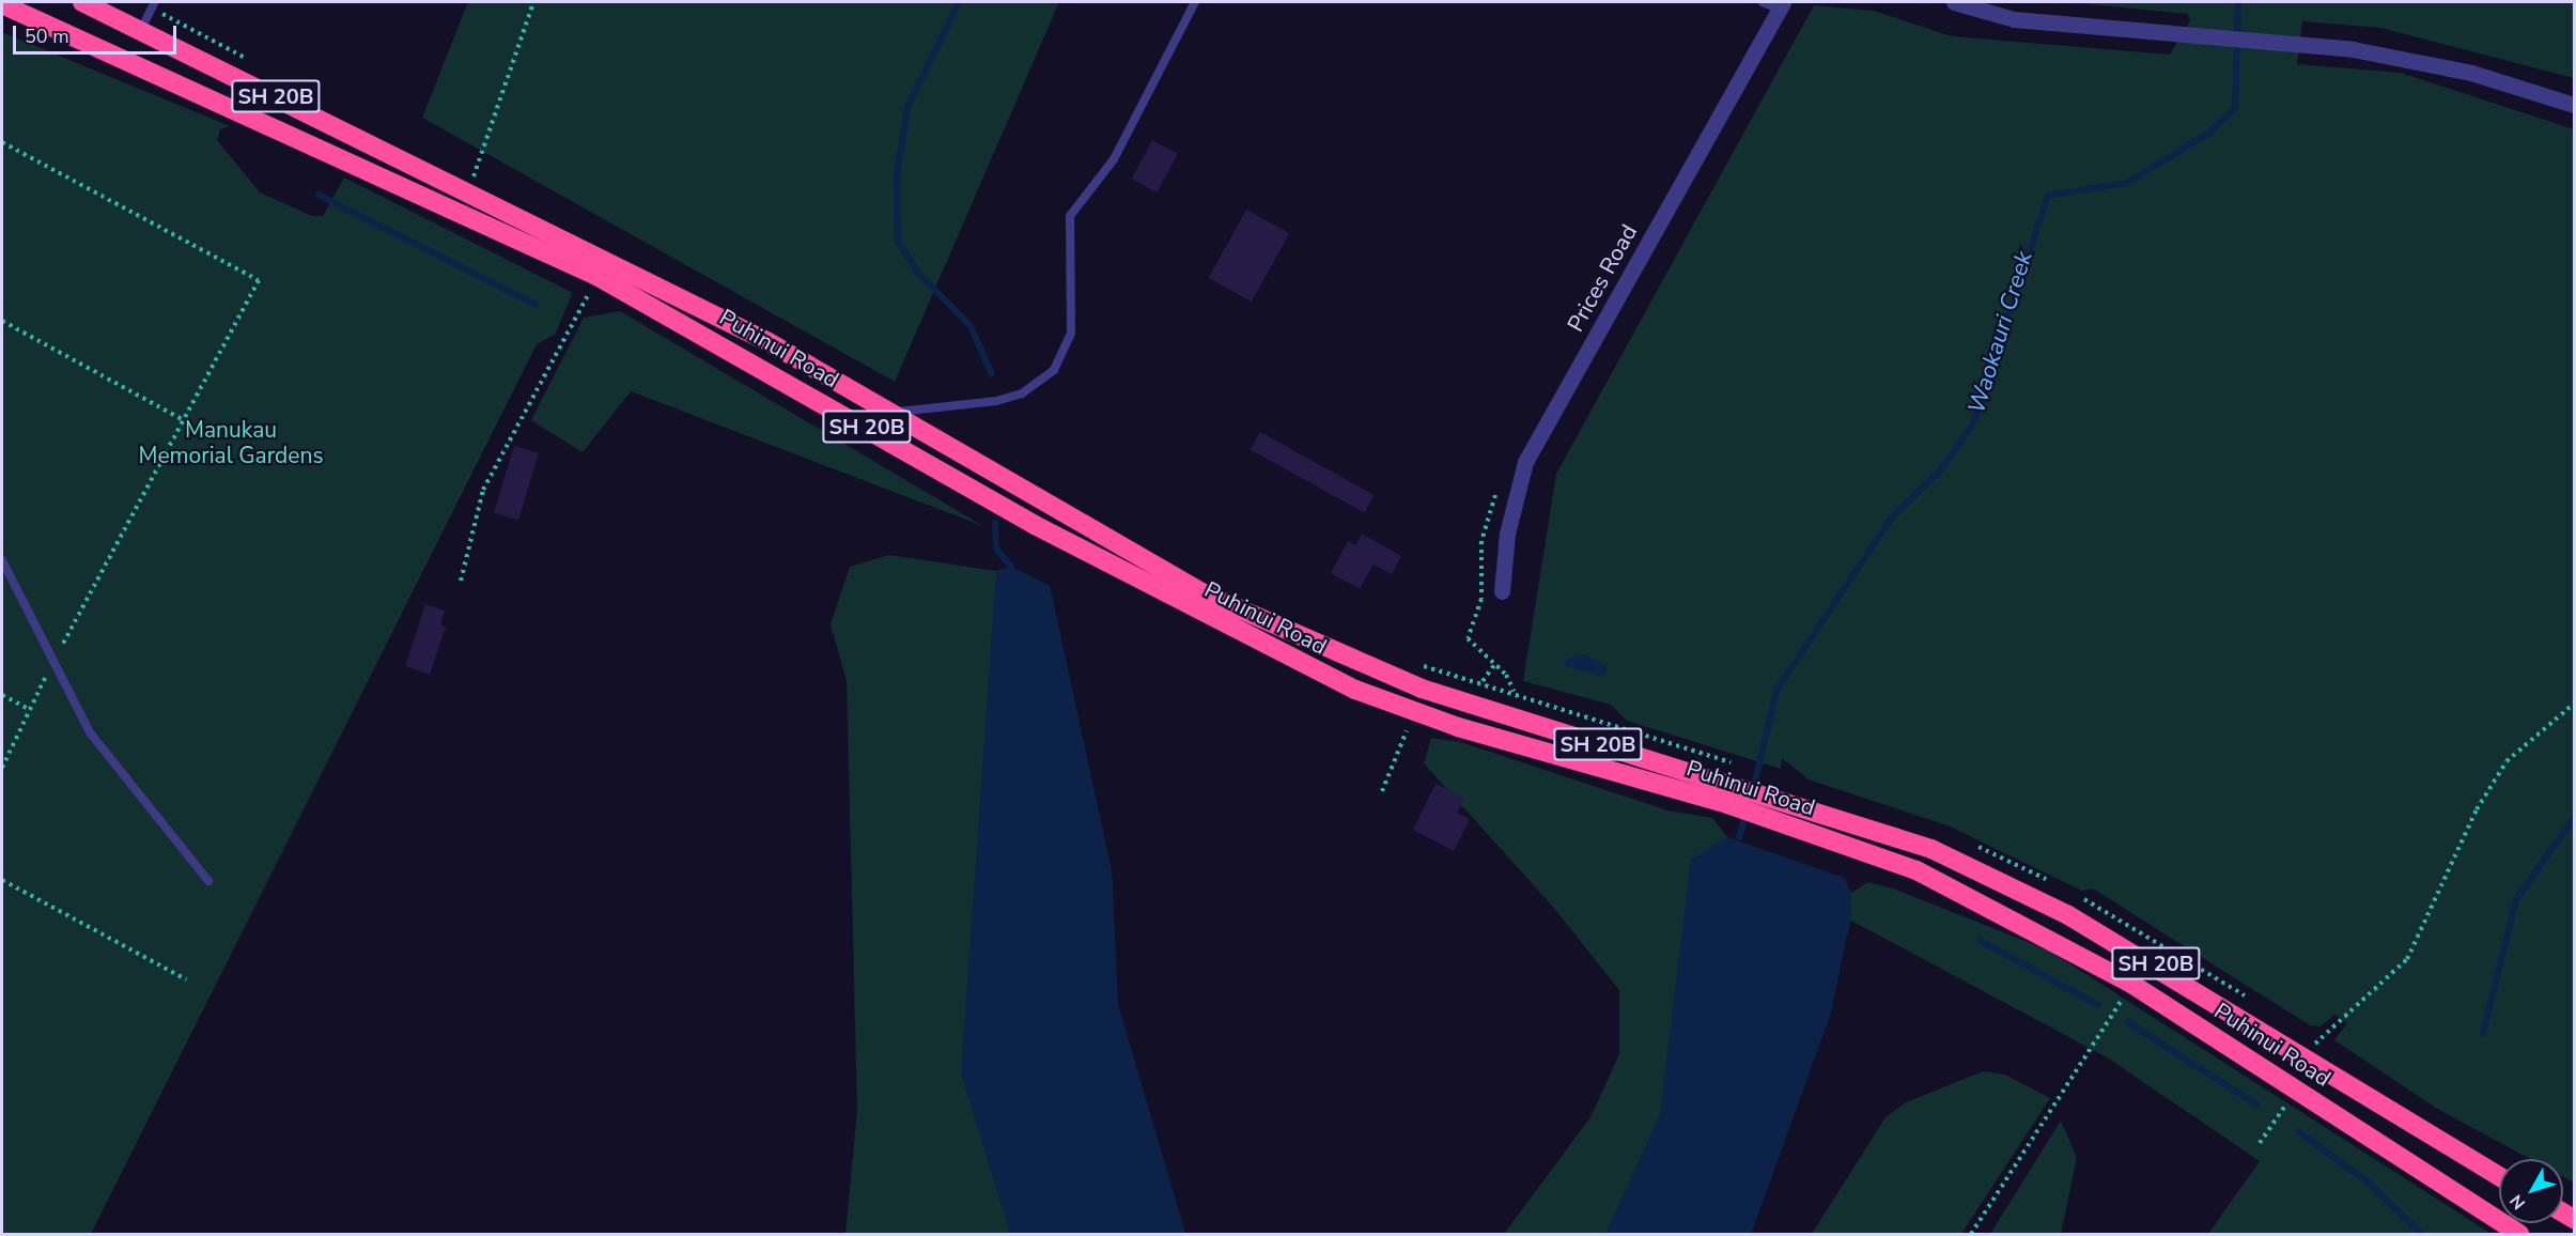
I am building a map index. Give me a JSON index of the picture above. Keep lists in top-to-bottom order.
{
  "streets": {
    "highway": ["SH 20B", "Puhinui Road"],
    "street": ["Prices Road"]
  },
  "water": ["Waokauri Creek"],
  "parks": ["Manukau Memorial Gardens"],
  "scale_bar": "50 m",
  "north": "bottom left"
}
